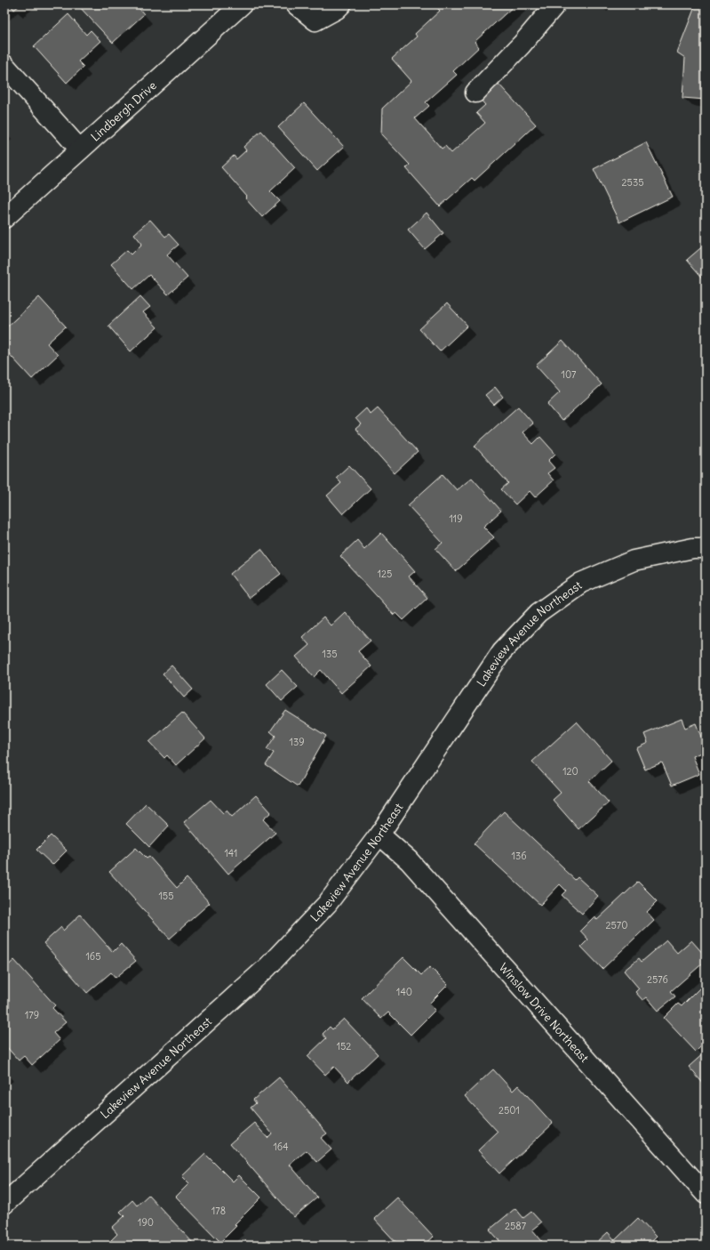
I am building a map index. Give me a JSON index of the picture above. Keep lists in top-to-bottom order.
{
  "streets": {
    "street": ["Lindbergh Drive", "Lakeview Avenue Northeast", "Winslow Drive Northeast"]
  },
  "crossings": [
    ["Lakeview Avenue Northeast", "Winslow Drive Northeast"]
  ],
  "house_numbers": [
    "2535",
    "107",
    "119",
    "125",
    "135",
    "139",
    "120",
    "141",
    "136",
    "155",
    "2570",
    "165",
    "2576",
    "140",
    "179",
    "152",
    "2501",
    "164",
    "178",
    "190",
    "2587"
  ]
}
